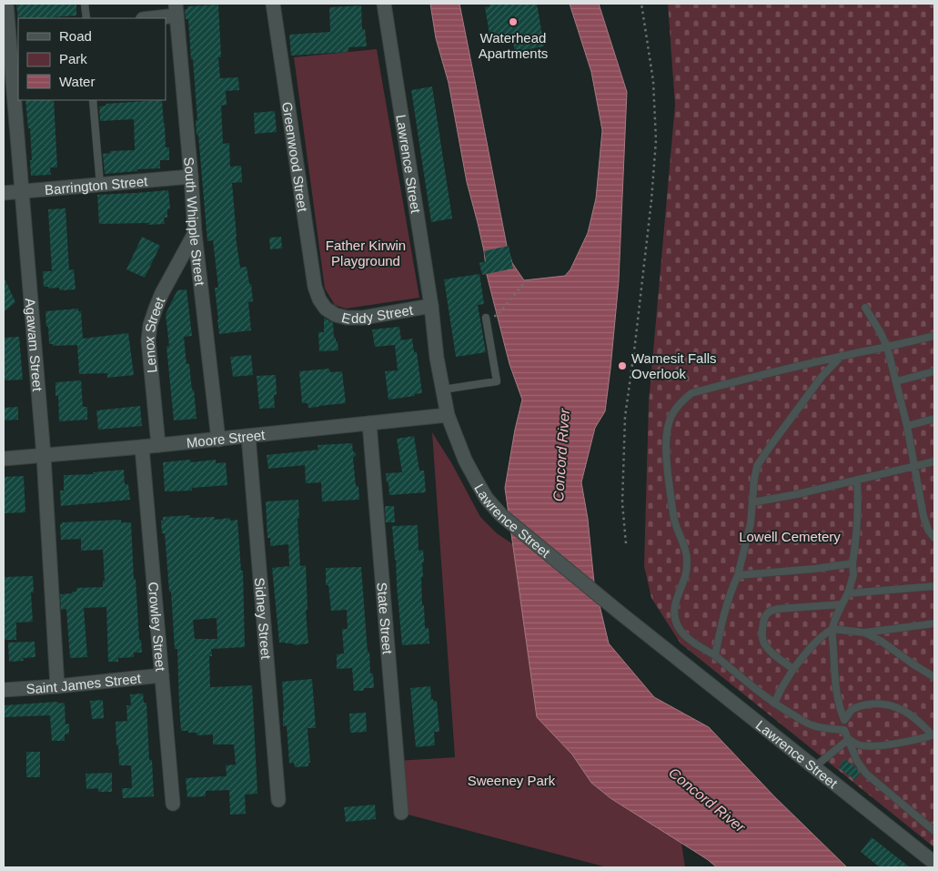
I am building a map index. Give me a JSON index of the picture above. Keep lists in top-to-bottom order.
{
  "streets": {
    "street": [
      "Greenwood Street",
      "Lawrence Street",
      "Barrington Street",
      "South Whipple Street",
      "Eddy Street",
      "Lenox Street",
      "Agawam Street",
      "Moore Street",
      "Sidney Street",
      "State Street",
      "Crowley Street",
      "Saint James Street"
    ]
  },
  "crossings": [
    ["Greenwood Street", "Eddy Street"],
    ["Lawrence Street", "Eddy Street"],
    ["Lawrence Street", "Moore Street"],
    ["Barrington Street", "South Whipple Street"],
    ["Barrington Street", "Agawam Street"],
    ["South Whipple Street", "Lenox Street"],
    ["South Whipple Street", "Moore Street"],
    ["Lenox Street", "Moore Street"],
    ["Agawam Street", "Moore Street"],
    ["Agawam Street", "Saint James Street"],
    ["Moore Street", "Sidney Street"],
    ["Moore Street", "State Street"],
    ["Moore Street", "Crowley Street"],
    ["Crowley Street", "Saint James Street"]
  ],
  "water": ["Concord River"],
  "parks": ["Father Kirwin Playground", "Lowell Cemetery", "Sweeney Park"],
  "places": ["Waterhead Apartments", "Wamesit Falls Overlook"],
  "legend": ["Road", "Park", "Water"]
}
